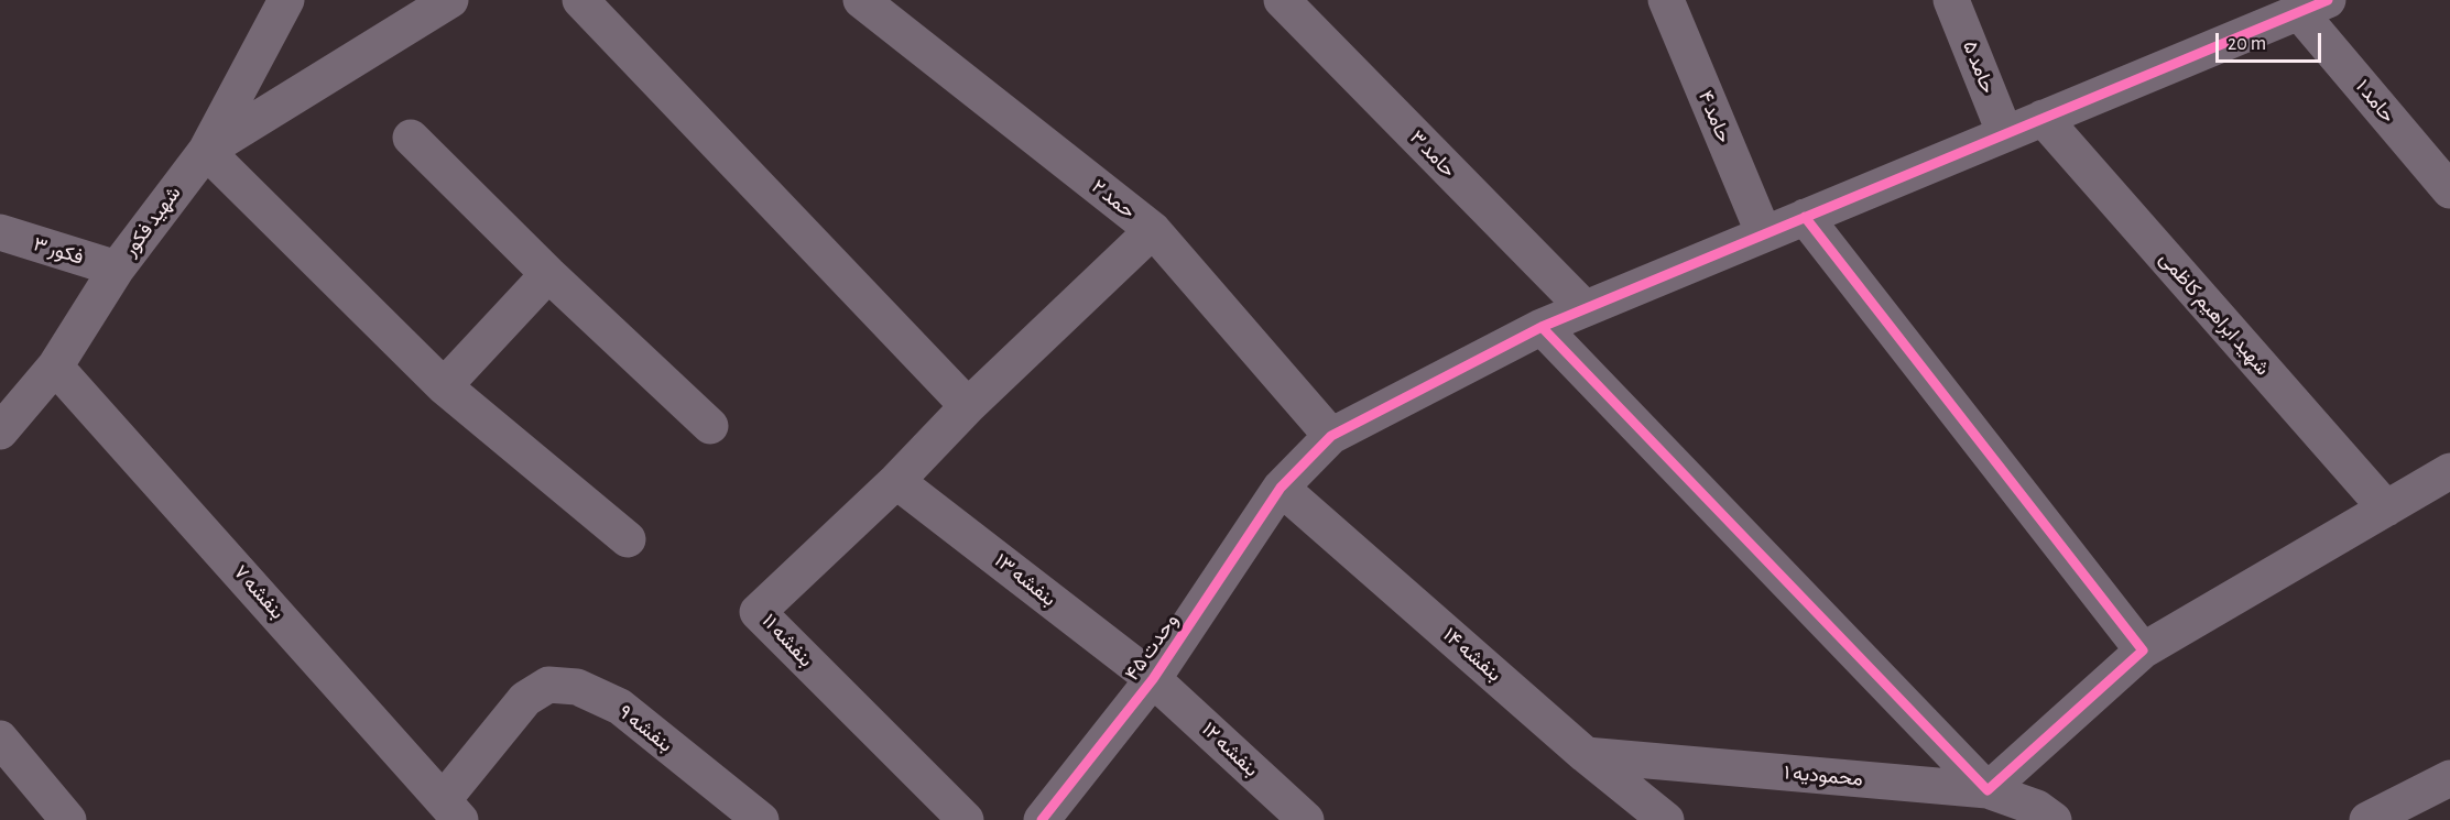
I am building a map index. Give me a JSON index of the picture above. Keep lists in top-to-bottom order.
{
  "streets": {
    "street": [
      "حامد ۵",
      "حامد ۱",
      "حامد ۴",
      "حامد ۳",
      "حمد ۲",
      "شهید فکور",
      "فکور ۳",
      "شهید ابراهیم کاظمی",
      "بنفشه ۱۳",
      "بنفشه ۷",
      "بنفشه ۱۱",
      "وحدت ۴۵",
      "بنفشه ۱۴",
      "بنفشه ۹",
      "بنفشه ۱۲",
      "محمودیه ۱"
    ]
  },
  "crossings": [
    ["حامد ۵", "وحدت ۴۵"],
    ["حامد ۱", "وحدت ۴۵"],
    ["حامد ۴", "وحدت ۴۵"],
    ["حامد ۳", "وحدت ۴۵"],
    ["حمد ۲", "بنفشه ۱۱"],
    ["حمد ۲", "وحدت ۴۵"],
    ["شهید فکور", "فکور ۳"],
    ["شهید فکور", "بنفشه ۷"],
    ["شهید ابراهیم کاظمی", "وحدت ۴۵"],
    ["بنفشه ۱۳", "بنفشه ۱۱"],
    ["بنفشه ۱۳", "وحدت ۴۵"],
    ["بنفشه ۱۳", "بنفشه ۱۲"],
    ["بنفشه ۷", "بنفشه ۹"],
    ["وحدت ۴۵", "بنفشه ۱۴"],
    ["وحدت ۴۵", "بنفشه ۱۲"],
    ["بنفشه ۱۴", "محمودیه ۱"]
  ],
  "scale_bar": "20 m"
}
